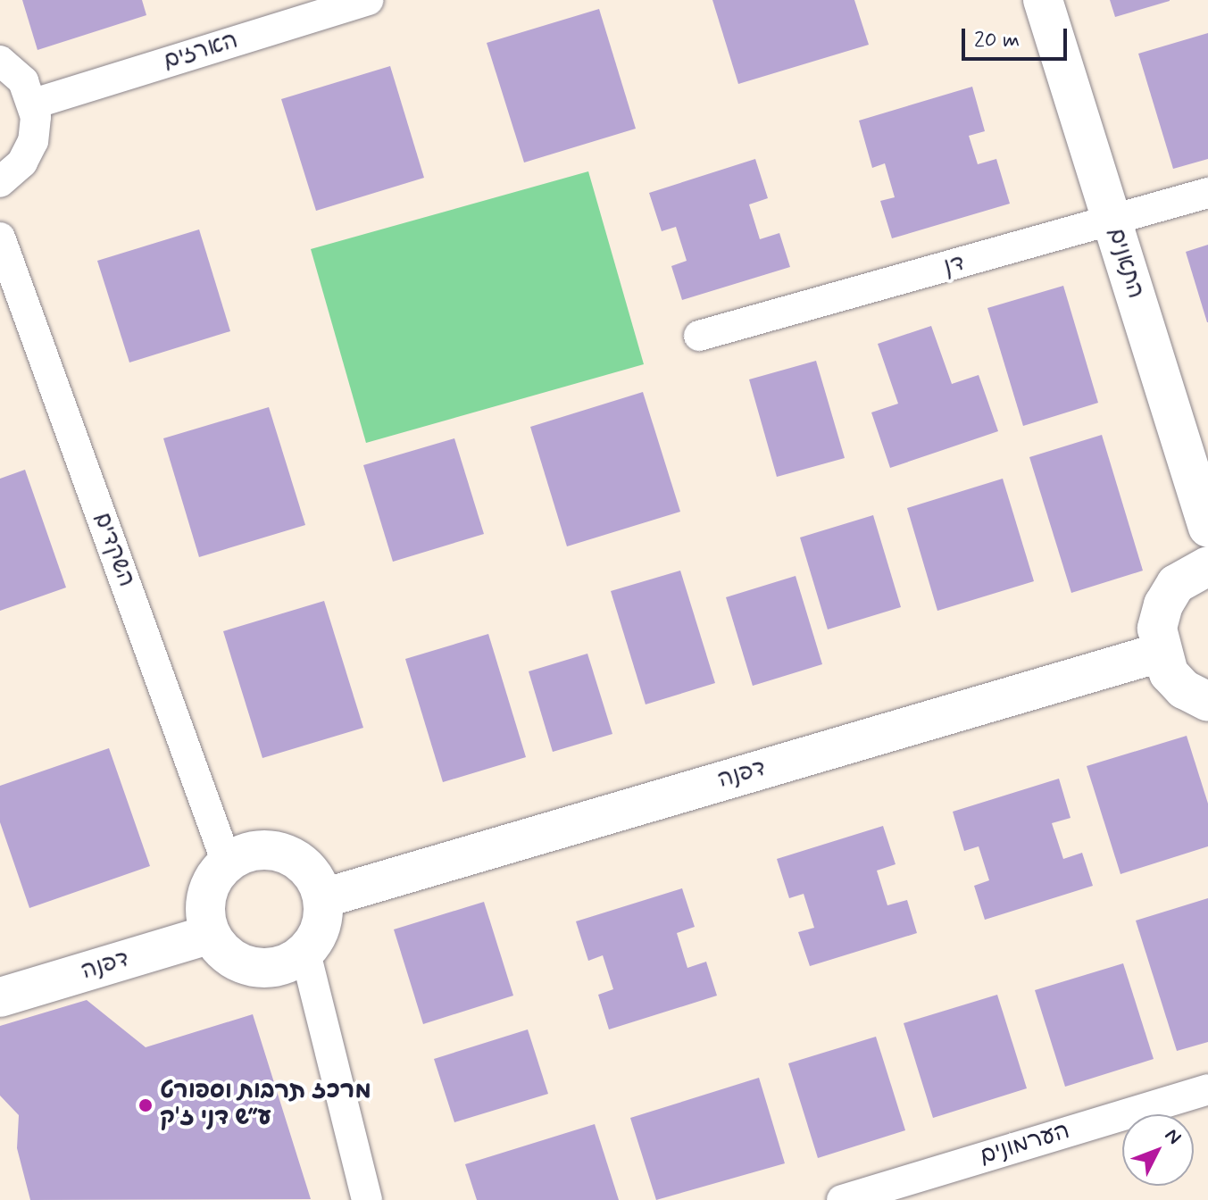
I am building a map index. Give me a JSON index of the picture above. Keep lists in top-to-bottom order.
{
  "streets": {
    "street": [
      "הארזים",
      "התאנים",
      "דן",
      "השקדים",
      "דפנה",
      "הערמונים"
    ]
  },
  "crossings": [
    ["התאנים", "דן"],
    ["השקדים", "דפנה"]
  ],
  "places": ["מרכז תרבות וספורט ע״ש דני ז'ק"],
  "scale_bar": "20 m",
  "north": "top right"
}
